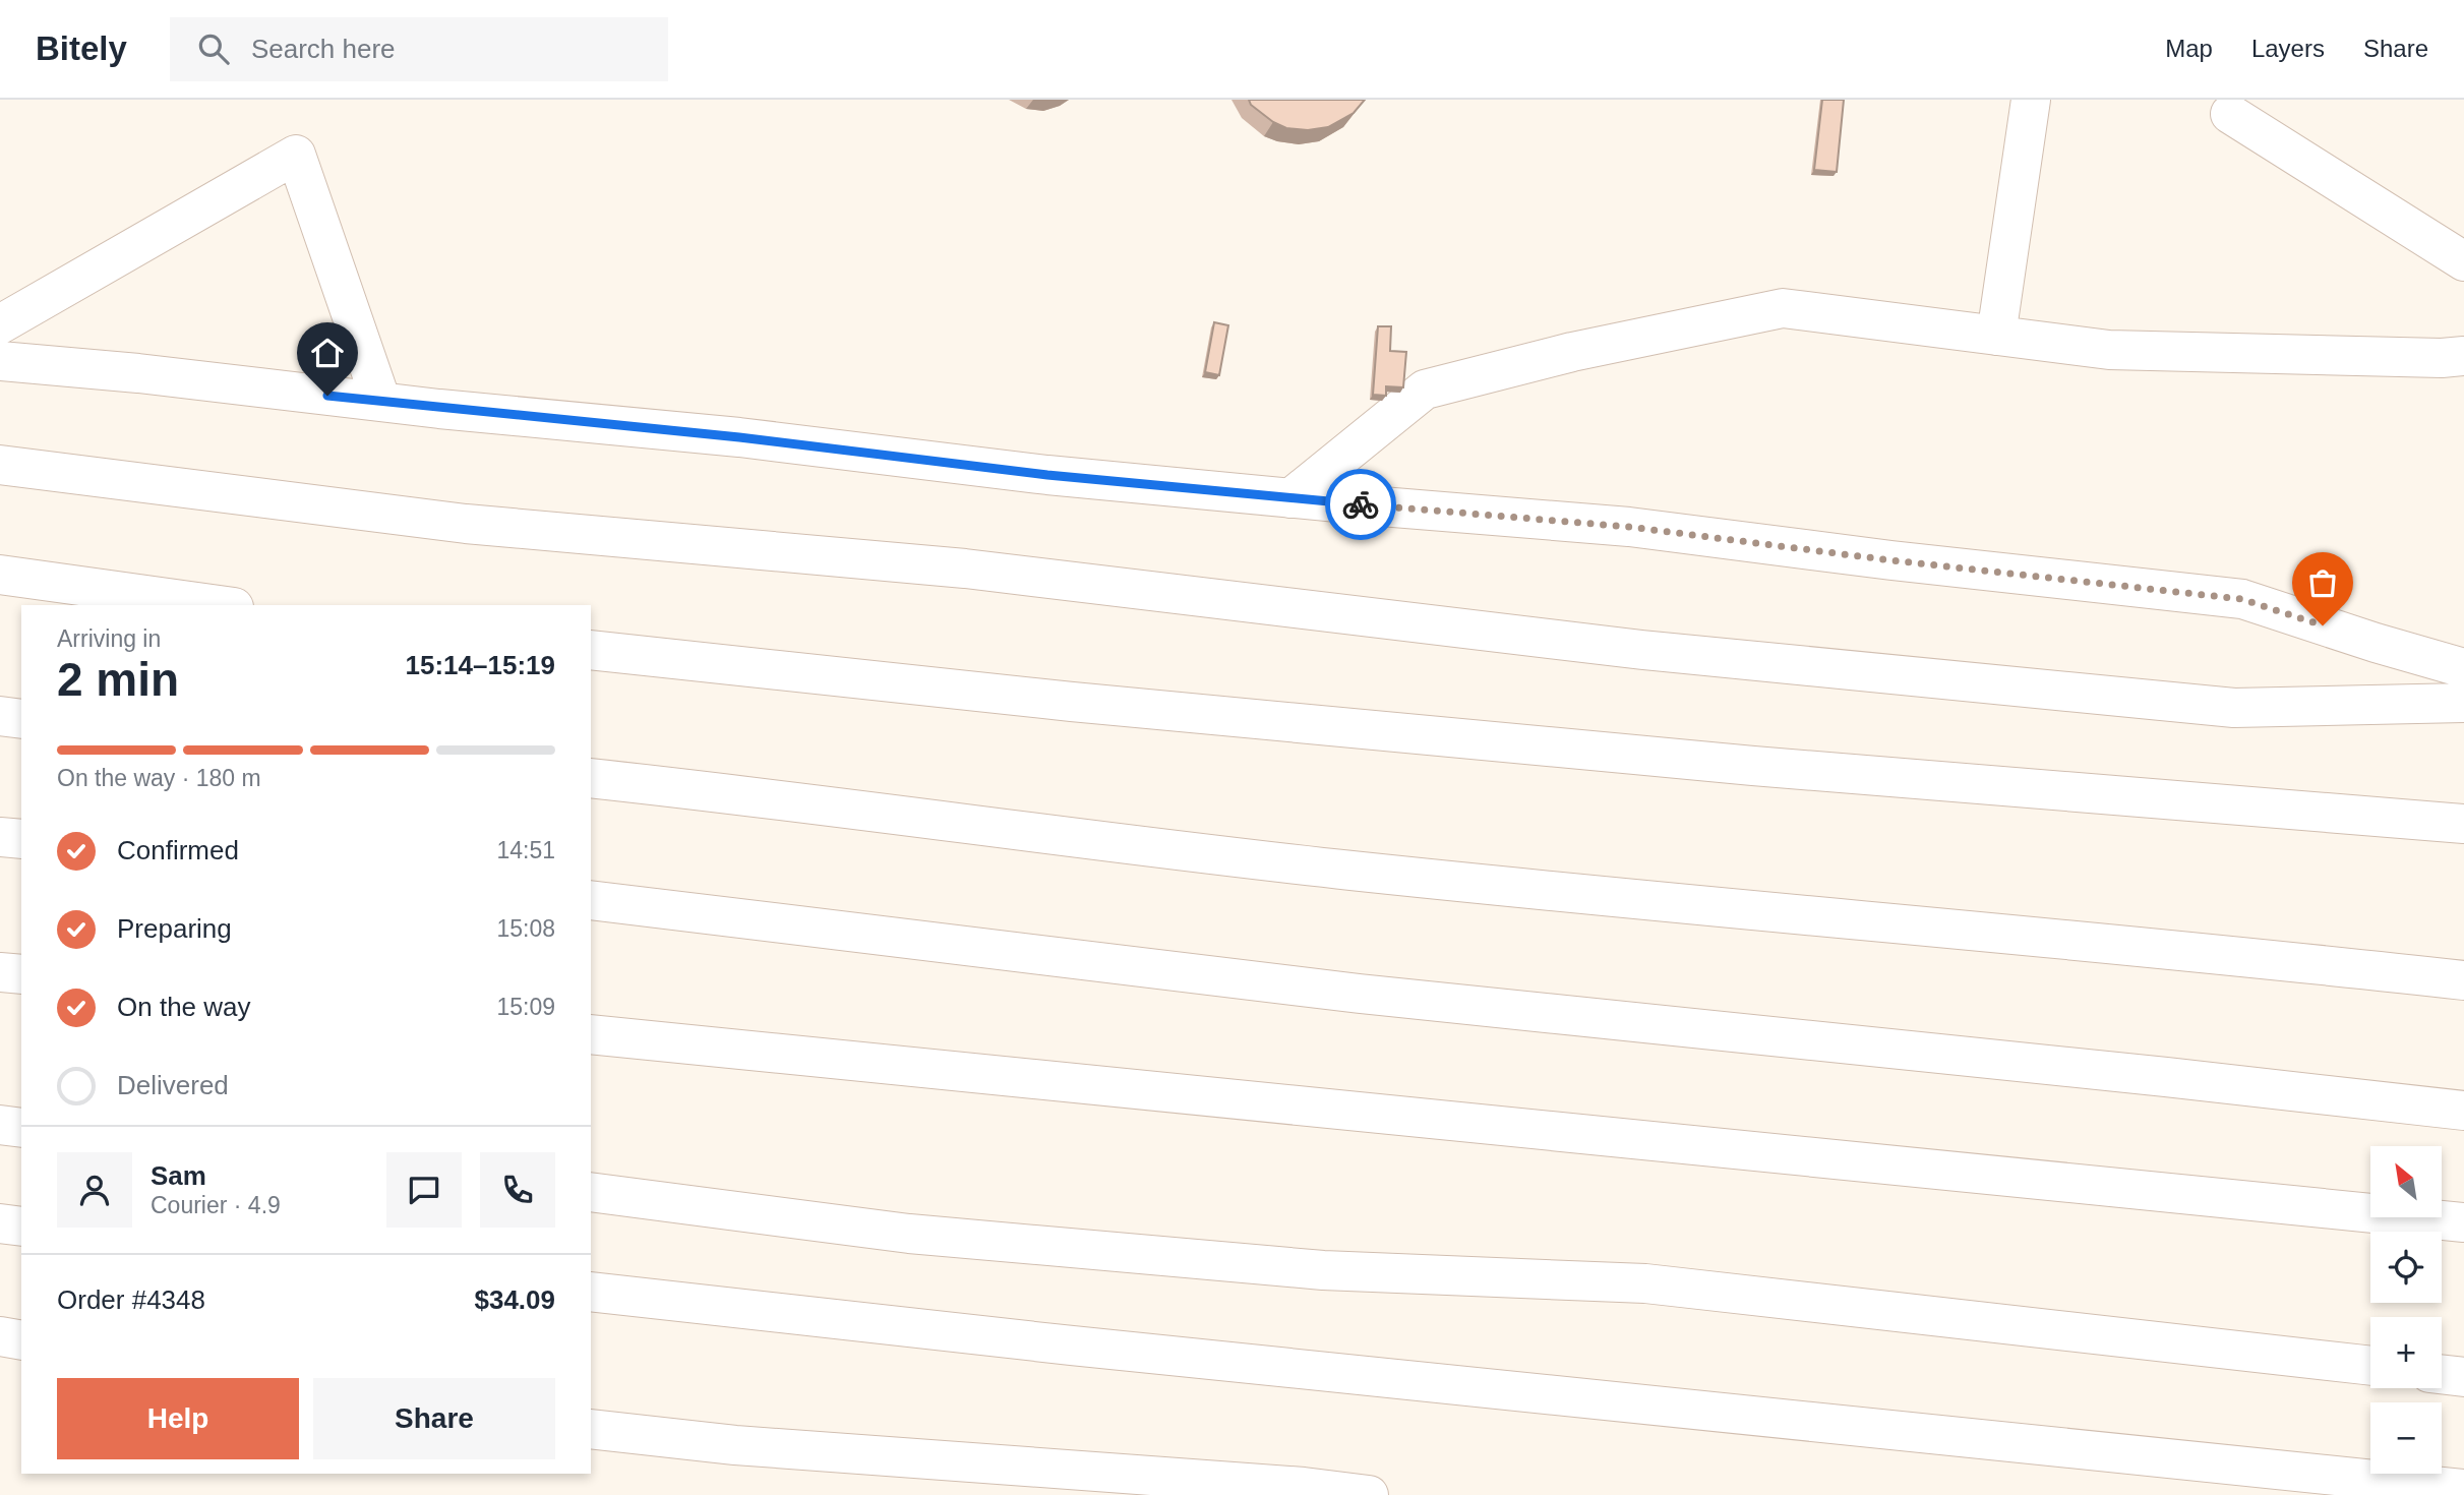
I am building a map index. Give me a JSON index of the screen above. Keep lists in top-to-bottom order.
{
  "north": "top left",
  "page": {
    "header": "Bitely",
    "search": "Search here",
    "nav": ["Map", "Layers", "Share"],
    "heading": ["2 min", "Arriving in", "15:14–15:19"],
    "panel": [
      "Sam",
      "Courier · 4.9",
      "Order #4348",
      "$34.09"
    ],
    "bar": "On the way · 180 m",
    "list": [
      ["Confirmed", "14:51"],
      ["Preparing", "15:08"],
      ["On the way", "15:09"],
      "Delivered"
    ],
    "map_buttons": ["+", "−"],
    "buttons": ["Help", "Share"]
  }
}
